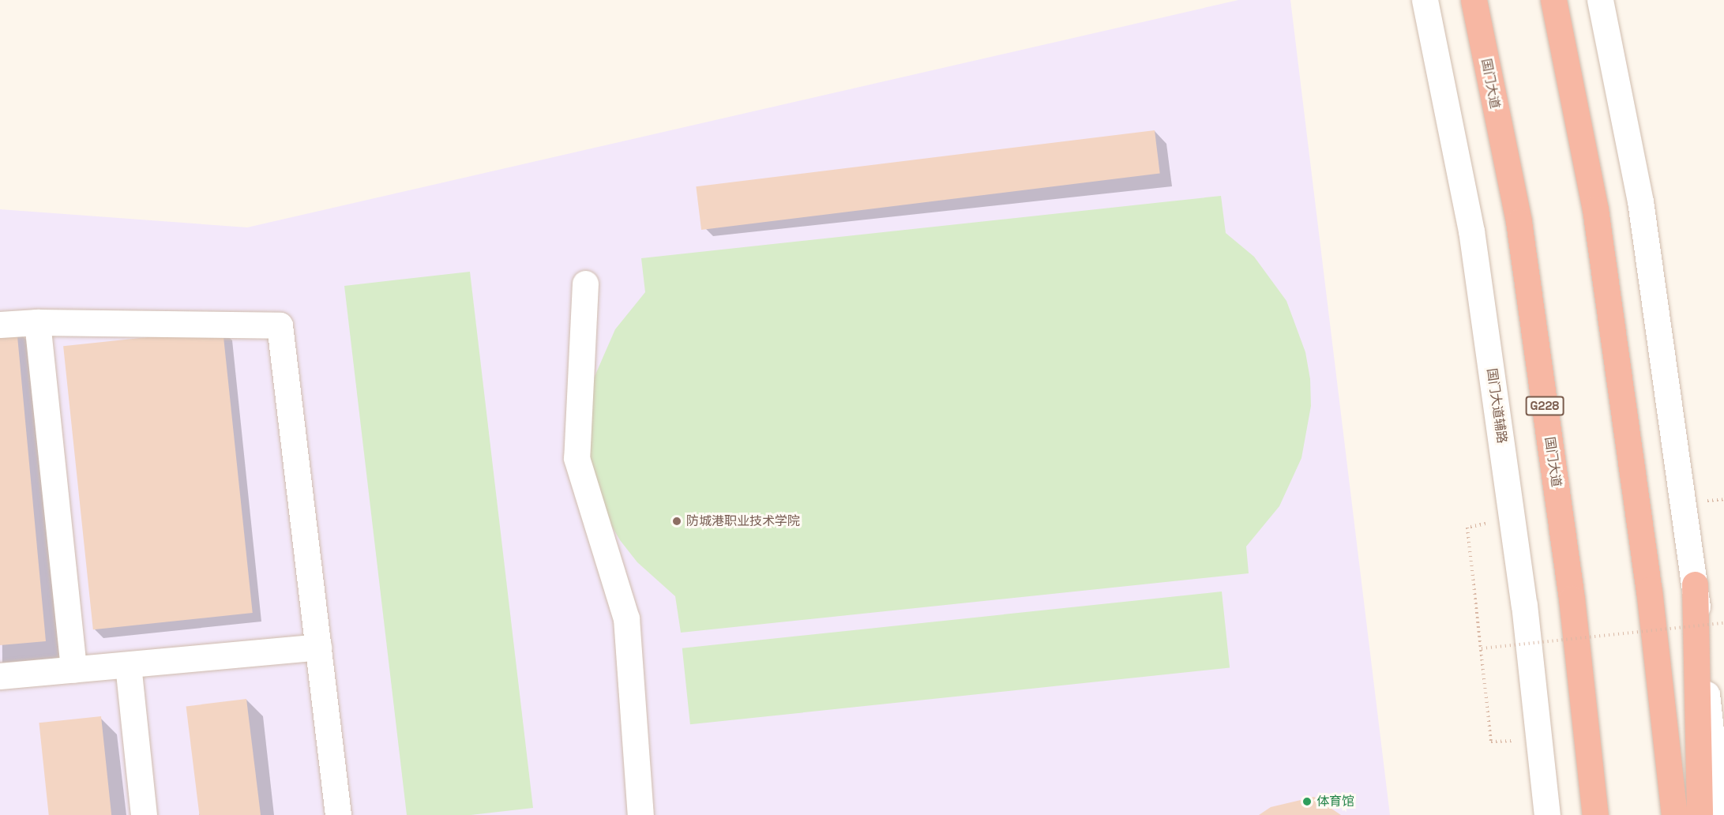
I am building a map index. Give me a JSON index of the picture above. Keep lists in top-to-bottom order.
{
  "streets": {
    "highway": ["国门大道", "G228"],
    "street": ["国门大道辅路"]
  },
  "places": ["防城港职业技术学院", "体育馆"]
}
